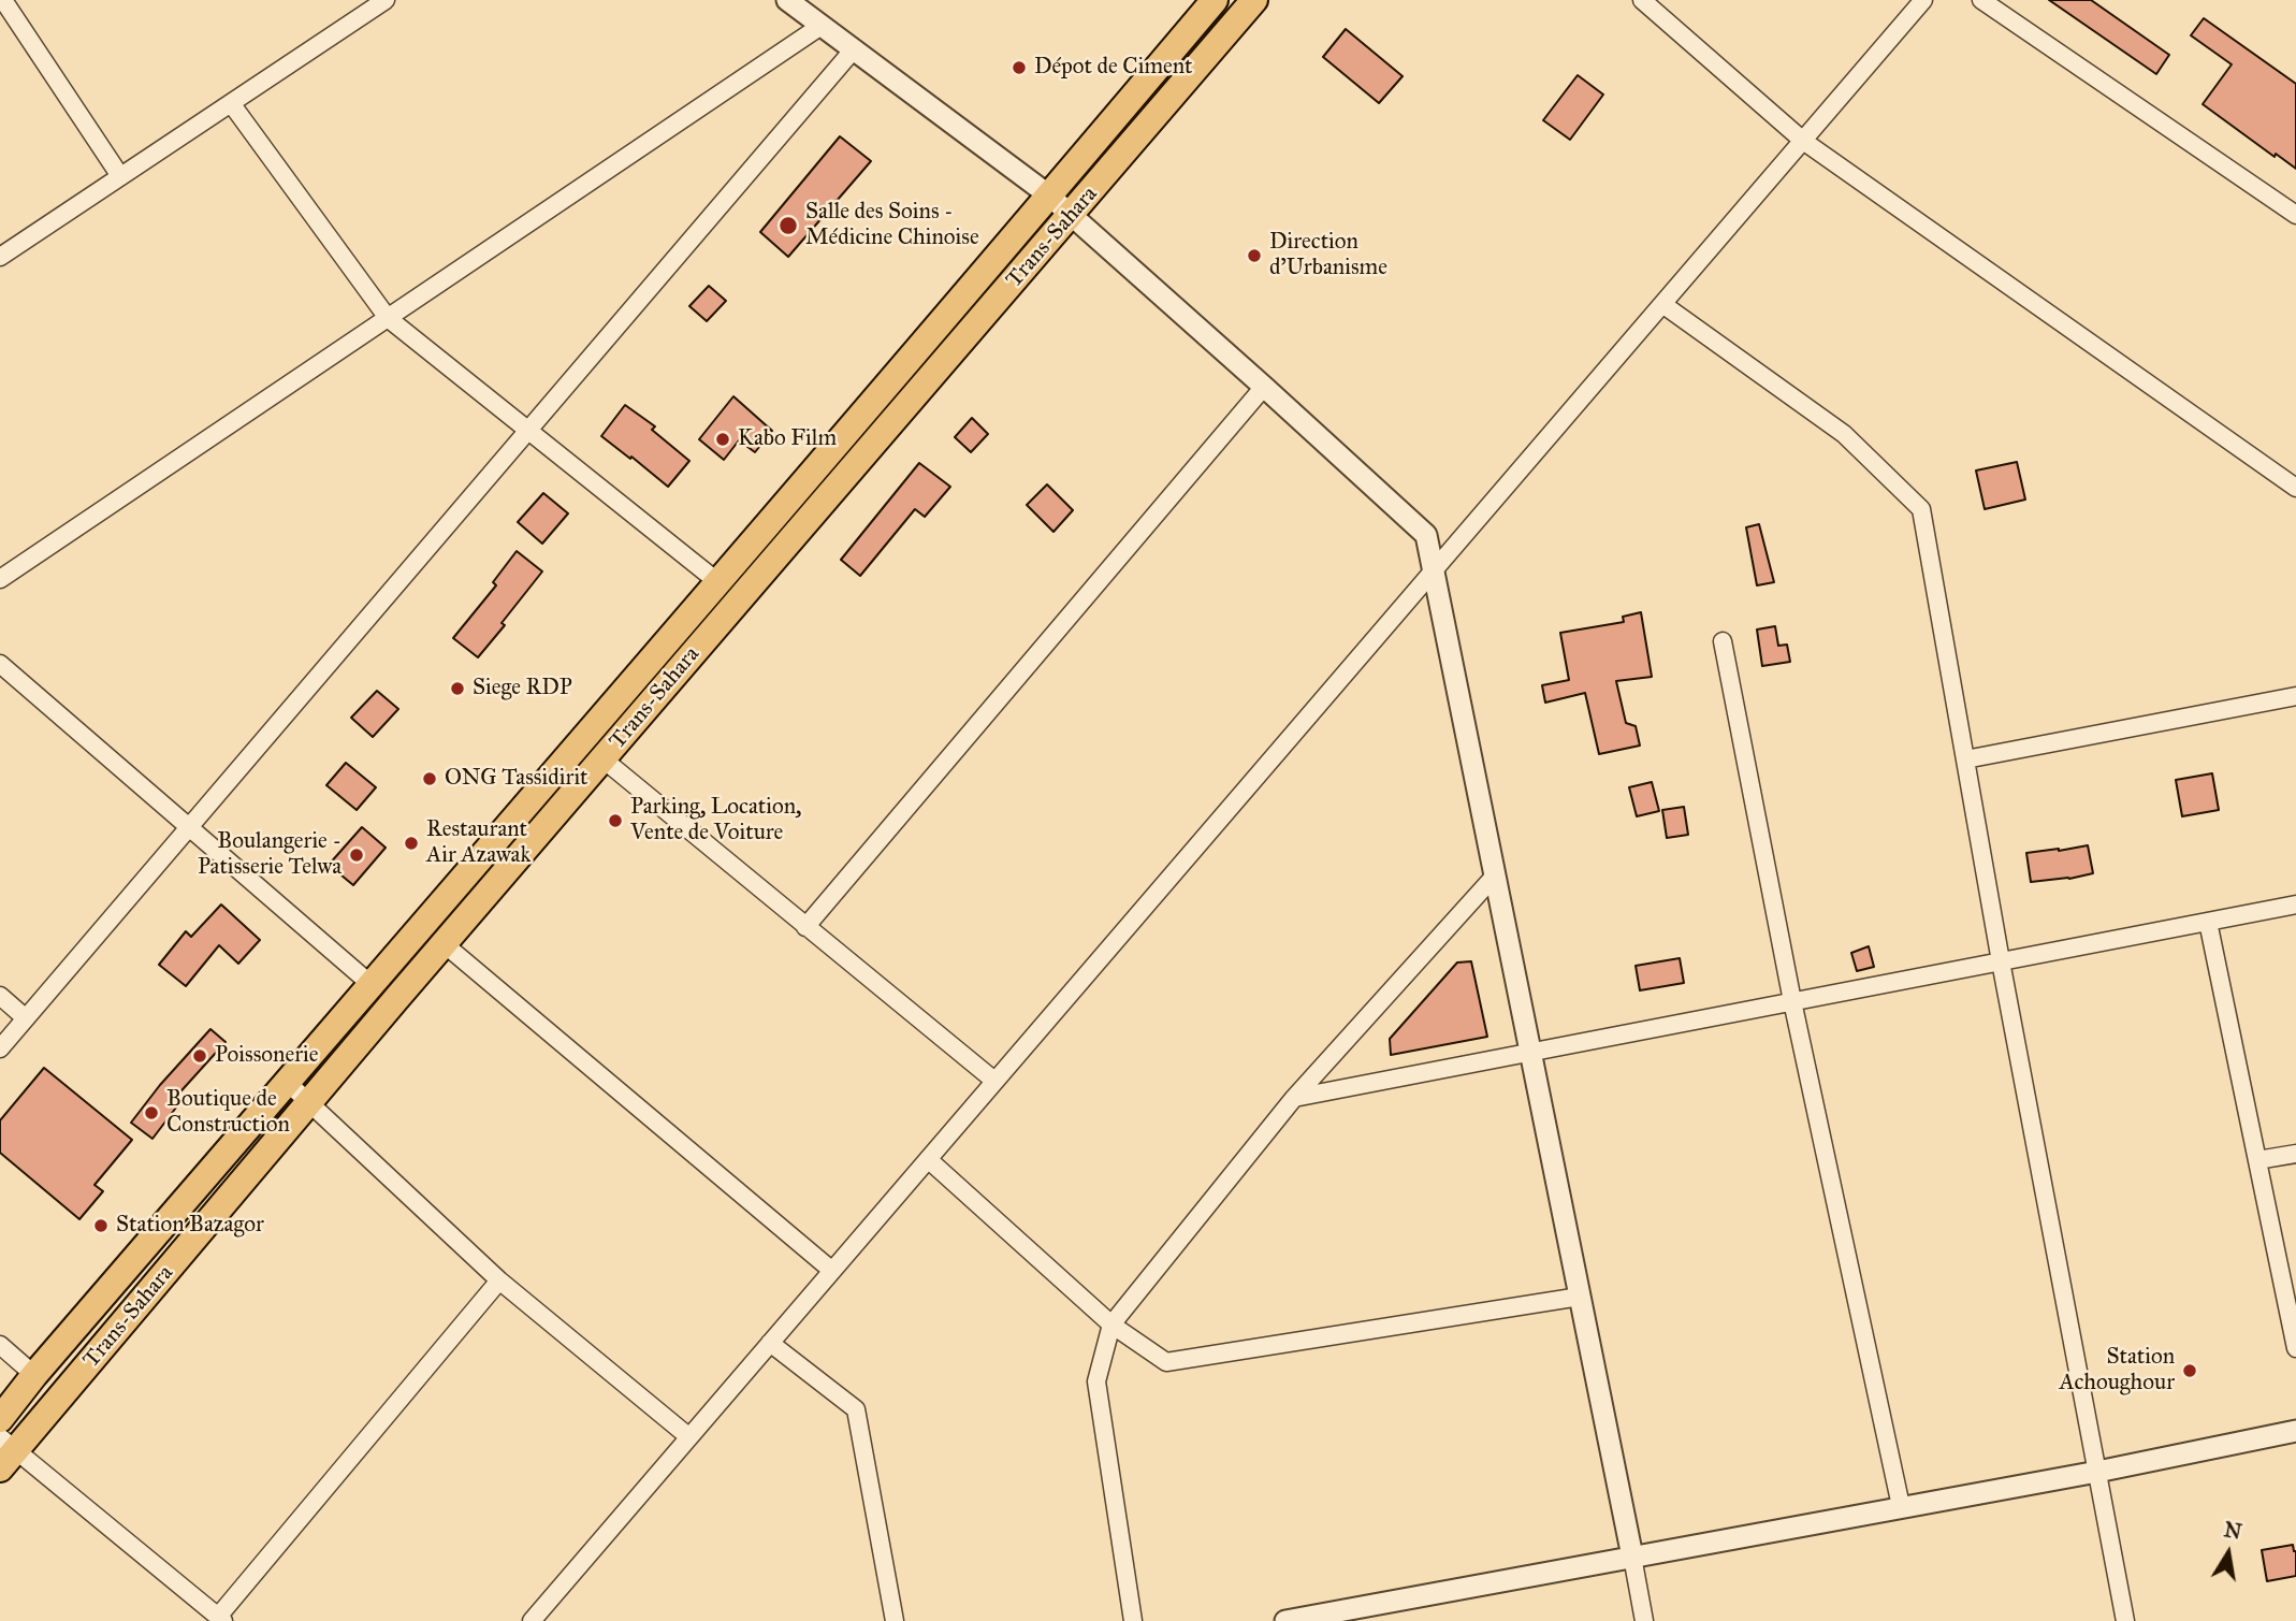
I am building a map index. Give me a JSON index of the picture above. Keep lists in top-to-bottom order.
{
  "streets": {
    "main road": ["Trans-Sahara"]
  },
  "places": [
    "Dépot de Ciment",
    "Salle des Soins - Médicine Chinoise",
    "Direction d'Urbanisme",
    "Kabo Film",
    "Siege RDP",
    "ONG Tassidirit",
    "Parking, Location, Vente de Voiture",
    "Restaurant Air Azawak",
    "Boulangerie - Patisserie Telwa",
    "Poissonerie",
    "Boutique de Construction",
    "Station Bazagor",
    "Station Achoughour"
  ],
  "north": "top"
}
